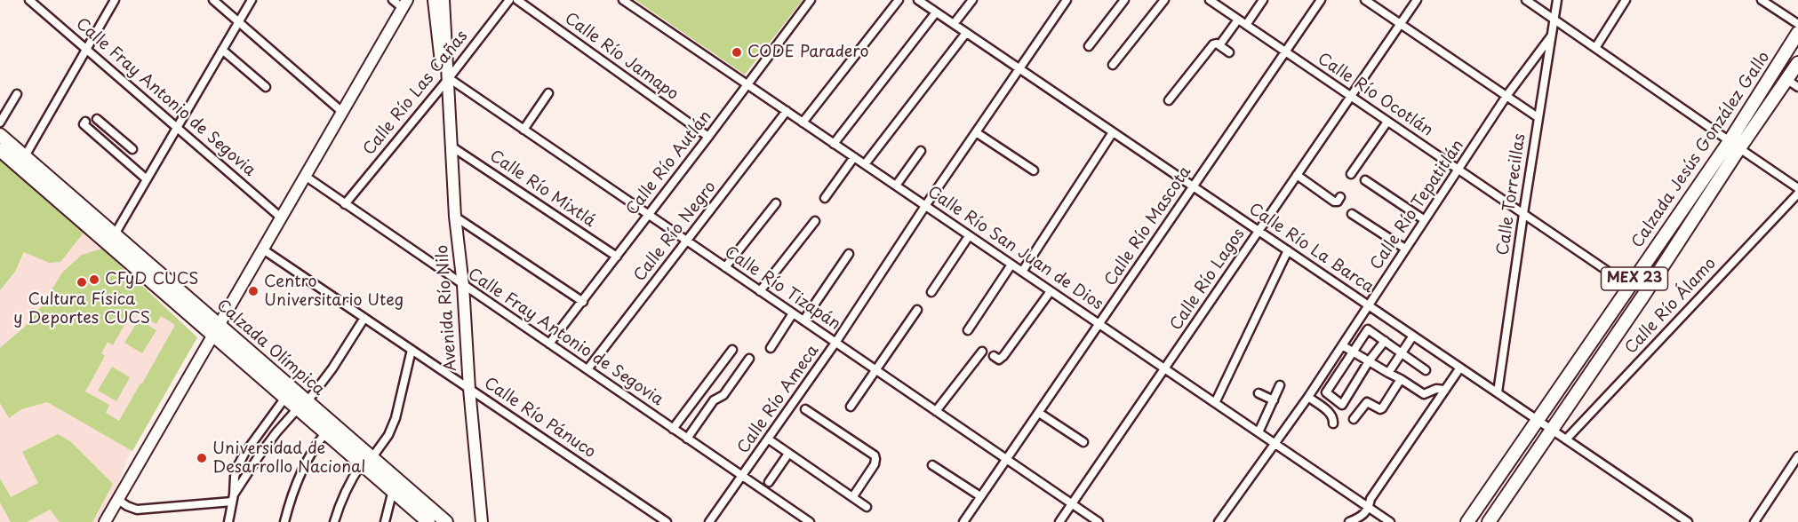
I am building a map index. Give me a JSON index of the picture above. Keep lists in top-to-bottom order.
{
  "streets": {
    "main road": ["Calzada Jesús González Gallo", "MEX 23", "Calzada Olímpica"],
    "street": [
      "Calle Río Jamapo",
      "Calle Río Las Cañas",
      "Calle Río Ocotlán",
      "Calle Fray Antonio de Segovia",
      "Calle Río Autlán",
      "Calle Río Mixtlá",
      "Calle Torrecillas",
      "Calle Río Tepatitlán",
      "Calle Río Mascota",
      "Calle Río Negro",
      "Calle Río San Juan de Dios",
      "Calle Río La Barca",
      "Calle Río Lagos",
      "Calle Río Tizapán",
      "Calle Río Álamo",
      "Avenida Río Nilo",
      "Calle Río Ameca",
      "Calle Río Pánuco"
    ]
  },
  "crossings": [
    ["Calle Río Jamapo", "Calle Río Autlán"],
    ["Calle Río Las Cañas", "Calle Fray Antonio de Segovia"],
    ["Calle Río Las Cañas", "Calle Río Tizapán"],
    ["Calle Río Las Cañas", "Avenida Río Nilo"],
    ["Calle Río Ocotlán", "Calzada Jesús González Gallo"],
    ["Calle Río Ocotlán", "Calle Torrecillas"],
    ["Calle Río Ocotlán", "Calle Río Tepatitlán"],
    ["Calle Río Ocotlán", "Calle Río Mascota"],
    ["Calle Río Ocotlán", "Calle Río Lagos"],
    ["Calle Fray Antonio de Segovia", "Calle Río Autlán"],
    ["Calle Fray Antonio de Segovia", "Calle Río Negro"],
    ["Calle Fray Antonio de Segovia", "Avenida Río Nilo"],
    ["Calle Fray Antonio de Segovia", "Calle Río Ameca"],
    ["Calzada Jesús González Gallo", "Calle Río La Barca"],
    ["Calle Río Autlán", "Calle Río Mixtlá"],
    ["Calle Río Autlán", "Calle Río San Juan de Dios"],
    ["Calle Río Autlán", "Calle Río Tizapán"],
    ["Calle Río Mixtlá", "Avenida Río Nilo"],
    ["Calle Torrecillas", "Calle Río Tepatitlán"],
    ["Calle Torrecillas", "Calle Río La Barca"],
    ["Calle Río Tepatitlán", "Calle Río San Juan de Dios"],
    ["Calle Río Tepatitlán", "Calle Río La Barca"],
    ["Calle Río Mascota", "Calle Río San Juan de Dios"],
    ["Calle Río Mascota", "Calle Río La Barca"],
    ["Calle Río Mascota", "Calle Río Tizapán"],
    ["Calle Río Negro", "Calle Río San Juan de Dios"],
    ["Calle Río Negro", "Calle Río Tizapán"],
    ["Calle Río San Juan de Dios", "Calle Río Lagos"],
    ["Calle Río San Juan de Dios", "Calle Río Ameca"],
    ["Calle Río La Barca", "Calle Río Lagos"],
    ["Calle Río La Barca", "Calle Río Álamo"],
    ["Calle Río La Barca", "Calle Río Ameca"],
    ["Calle Río Lagos", "Calle Río Tizapán"],
    ["Calle Río Tizapán", "Avenida Río Nilo"],
    ["Calle Río Tizapán", "Calle Río Ameca"],
    ["Avenida Río Nilo", "Calle Río Pánuco"]
  ],
  "places": [
    "CODE Paradero",
    "CFyD CUCS",
    "Cultura Física y Deportes CUCS",
    "Centro Universitario Uteg",
    "Universidad de Desarrollo Nacional"
  ]
}
